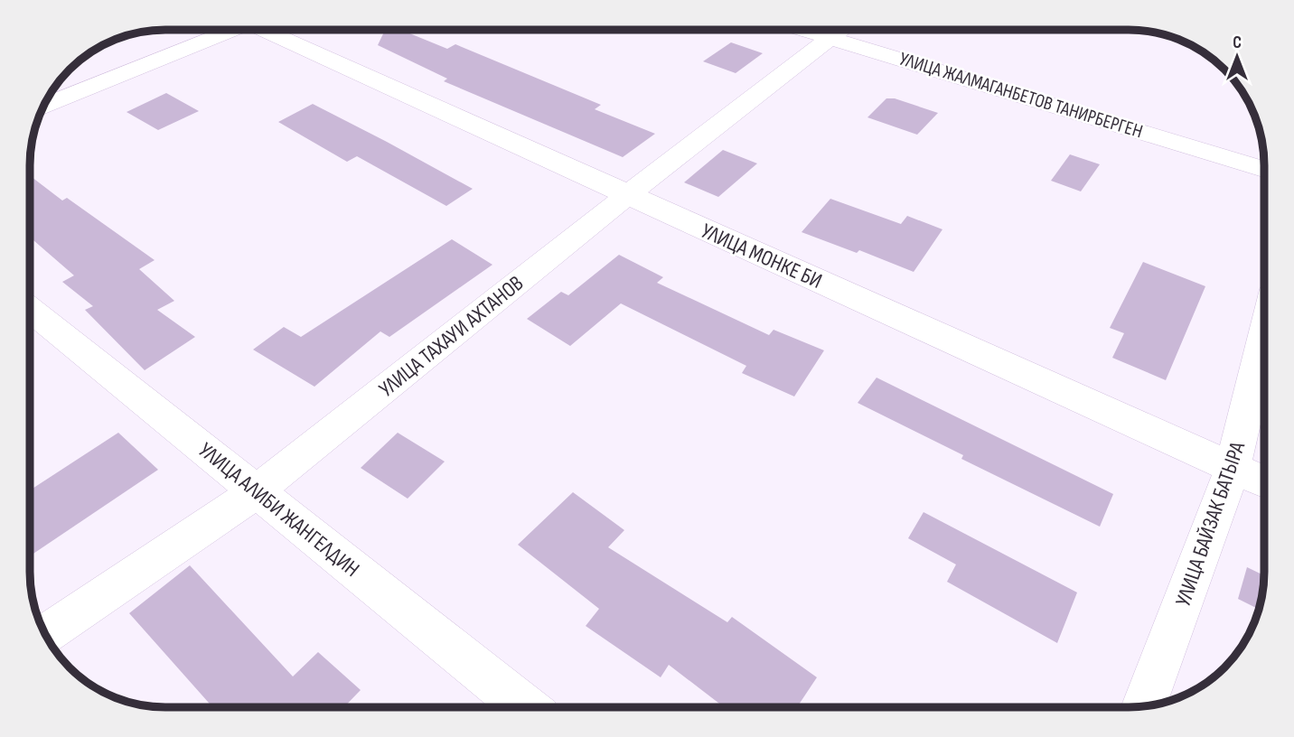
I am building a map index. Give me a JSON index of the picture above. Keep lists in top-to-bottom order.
{
  "streets": {
    "street": [
      "УЛИЦА ЖАЛМАГАНБЕТОВ ТАНИРБЕРГЕН",
      "УЛИЦА МОНКЕ БИ",
      "УЛИЦА ТАХАУИ АХТАНОВ",
      "УЛИЦА АЛИБИ ЖАНГЕЛДИН",
      "УЛИЦА БАЙЗАК БАТЫРА"
    ]
  },
  "crossings": [
    ["УЛИЦА МОНКЕ БИ", "УЛИЦА ТАХАУИ АХТАНОВ"],
    ["УЛИЦА МОНКЕ БИ", "УЛИЦА БАЙЗАК БАТЫРА"],
    ["УЛИЦА ТАХАУИ АХТАНОВ", "УЛИЦА АЛИБИ ЖАНГЕЛДИН"]
  ],
  "north": "top"
}
